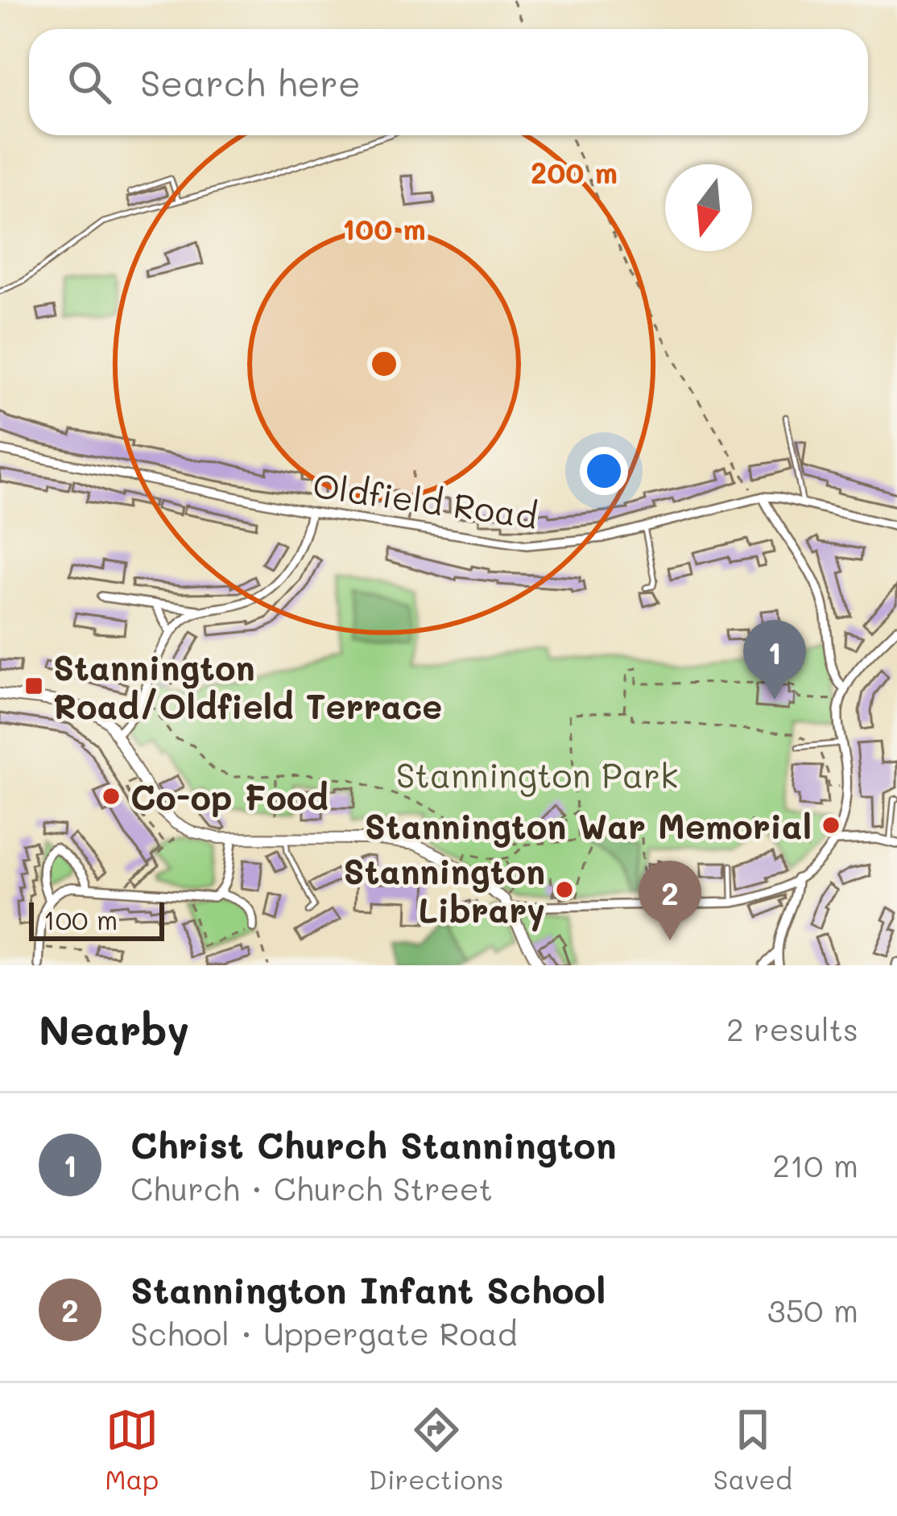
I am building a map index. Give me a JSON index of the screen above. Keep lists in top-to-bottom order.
{
  "streets": {
    "street": ["Oldfield Road"]
  },
  "parks": ["Stannington Park"],
  "places": {
    "transit": ["Stannington Road/Oldfield Terrace"],
    "other": ["Co-op Food", "Stannington War Memorial", "Stannington Library"]
  },
  "scale_bar": "100 m",
  "north": "bottom",
  "page": {
    "search": "Search here",
    "pins": ["1", "2"],
    "scale": "100 m",
    "heading": ["Nearby", "2 results"],
    "list": [
      {
        "mark": "1",
        "name": "Christ Church Stannington",
        "note": "Church · Church Street",
        "value": "210 m"
      },
      {
        "mark": "2",
        "name": "Stannington Infant School",
        "note": "School · Uppergate Road",
        "value": "350 m"
      }
    ],
    "nav": ["Map", "Directions", "Saved"]
  },
  "rings": ["200 m", "100 m"]
}
